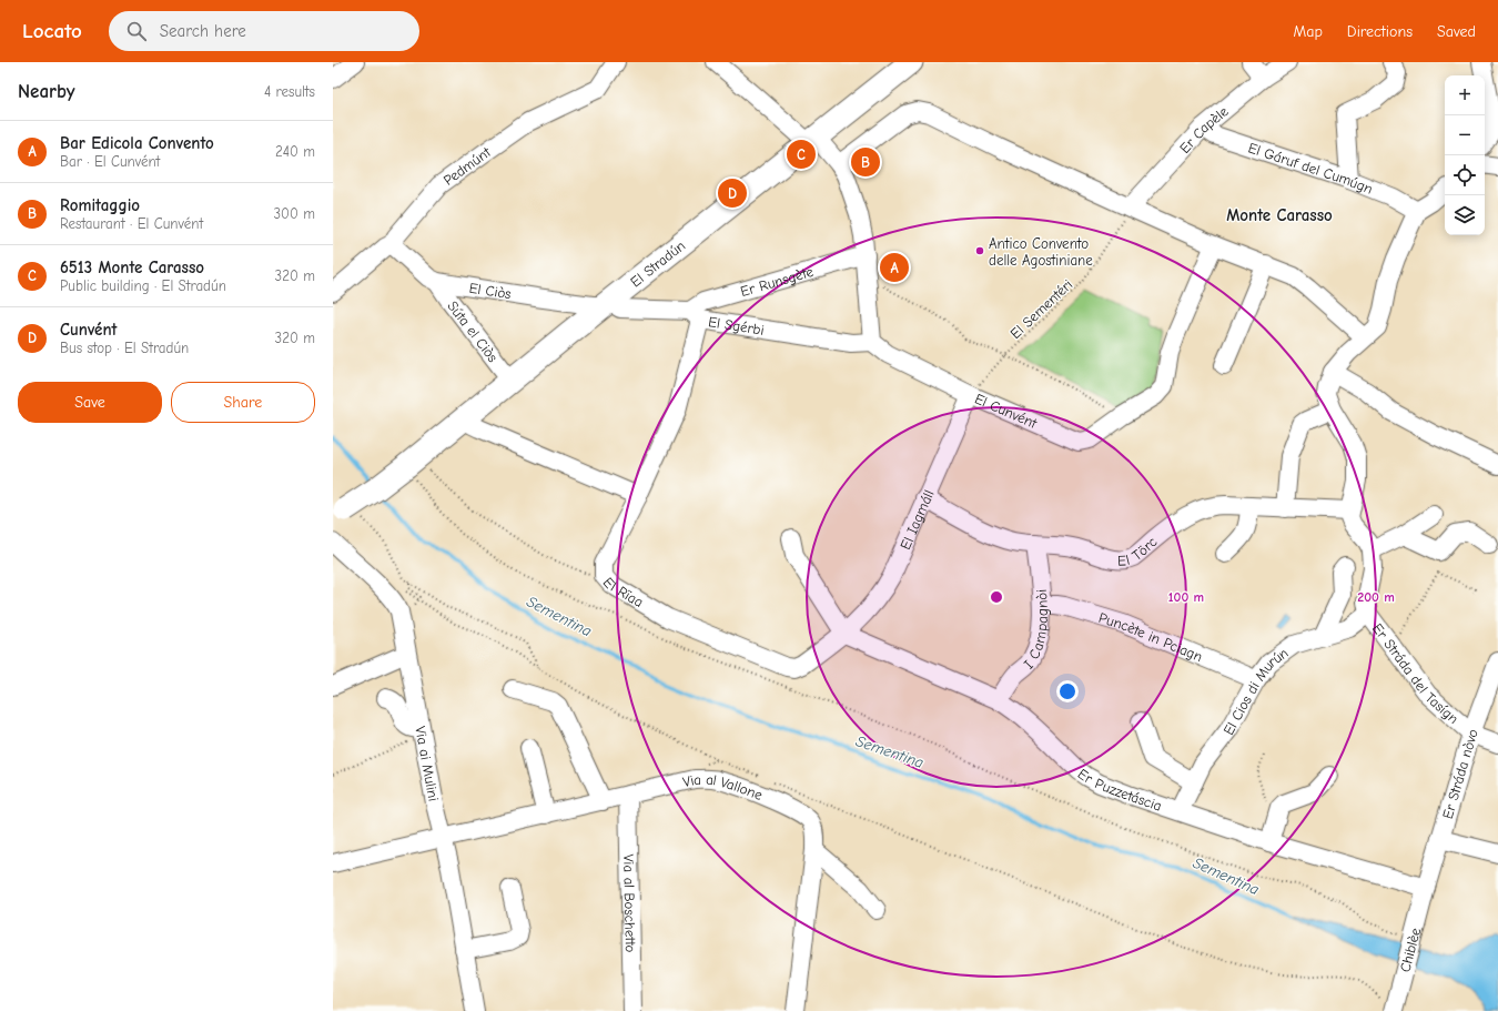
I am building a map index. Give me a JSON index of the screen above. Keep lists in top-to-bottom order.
{
  "streets": {
    "main road": ["El Stradún"],
    "street": [
      "Er Capèle",
      "Pedmúnt",
      "El Gáruf del Cumúgn",
      "Er Runsgète",
      "El Ciòs",
      "El Sgérbi",
      "Súta el Ciòs",
      "El Cunvént",
      "El Iagmáll",
      "El Törc",
      "El Rïaa",
      "I Campagnòi",
      "Puncète in Pciagn",
      "Er Stráda del Tasígn",
      "El Cios di Murún",
      "Via ai Mulini",
      "Er Stráda nòvo",
      "Er Puzzetáscia",
      "Via al Vallone",
      "Via al Boschetto",
      "Chiblèe"
    ],
    "path": ["El Sementéri"]
  },
  "crossings": [
    ["Er Capèle", "El Gáruf del Cumúgn"],
    ["Er Capèle", "El Sementéri"],
    ["Pedmúnt", "El Ciòs"],
    ["El Stradún", "El Ciòs"],
    ["El Stradún", "El Sgérbi"],
    ["El Stradún", "Súta el Ciòs"],
    ["Er Runsgète", "El Sgérbi"],
    ["Er Runsgète", "El Rïaa"],
    ["El Ciòs", "El Sgérbi"],
    ["El Ciòs", "Súta el Ciòs"],
    ["El Sementéri", "El Cunvént"],
    ["El Sementéri", "El Iagmáll"],
    ["El Sgérbi", "El Cunvént"],
    ["El Sgérbi", "El Rïaa"],
    ["El Cunvént", "El Iagmáll"],
    ["El Iagmáll", "El Törc"],
    ["El Iagmáll", "El Rïaa"],
    ["El Iagmáll", "Er Puzzetáscia"],
    ["El Törc", "I Campagnòi"],
    ["El Rïaa", "Er Puzzetáscia"],
    ["I Campagnòi", "Puncète in Pciagn"],
    ["I Campagnòi", "Er Puzzetáscia"],
    ["Puncète in Pciagn", "El Cios di Murún"],
    ["Er Stráda del Tasígn", "El Cios di Murún"],
    ["Er Stráda del Tasígn", "Er Stráda nòvo"],
    ["El Cios di Murún", "Er Puzzetáscia"],
    ["Via ai Mulini", "Via al Vallone"],
    ["Er Stráda nòvo", "Er Puzzetáscia"],
    ["Er Stráda nòvo", "Chiblèe"],
    ["Er Puzzetáscia", "Chiblèe"],
    ["Via al Vallone", "Via al Boschetto"]
  ],
  "districts": ["Monte Carasso"],
  "water": ["Sementina"],
  "places": ["Antico Convento delle Agostiniane"],
  "page": {
    "header": "Locato",
    "search": "Search here",
    "nav": ["Map", "Directions", "Saved"],
    "heading": ["Nearby", "4 results"],
    "map_buttons": ["+", "−"],
    "list": [
      {
        "mark": "A",
        "name": "Bar Edicola Convento",
        "note": "Bar · El Cunvént",
        "value": "240 m"
      },
      {
        "mark": "B",
        "name": "Romitaggio",
        "note": "Restaurant · El Cunvént",
        "value": "300 m"
      },
      {
        "mark": "C",
        "name": "6513 Monte Carasso",
        "note": "Public building · El Stradún",
        "value": "320 m"
      },
      {
        "mark": "D",
        "name": "Cunvént",
        "note": "Bus stop · El Stradún",
        "value": "320 m"
      }
    ],
    "pins": [
      "C",
      "B",
      "D",
      "A"
    ],
    "buttons": ["Save", "Share"]
  },
  "rings": ["100 m", "200 m"]
}
